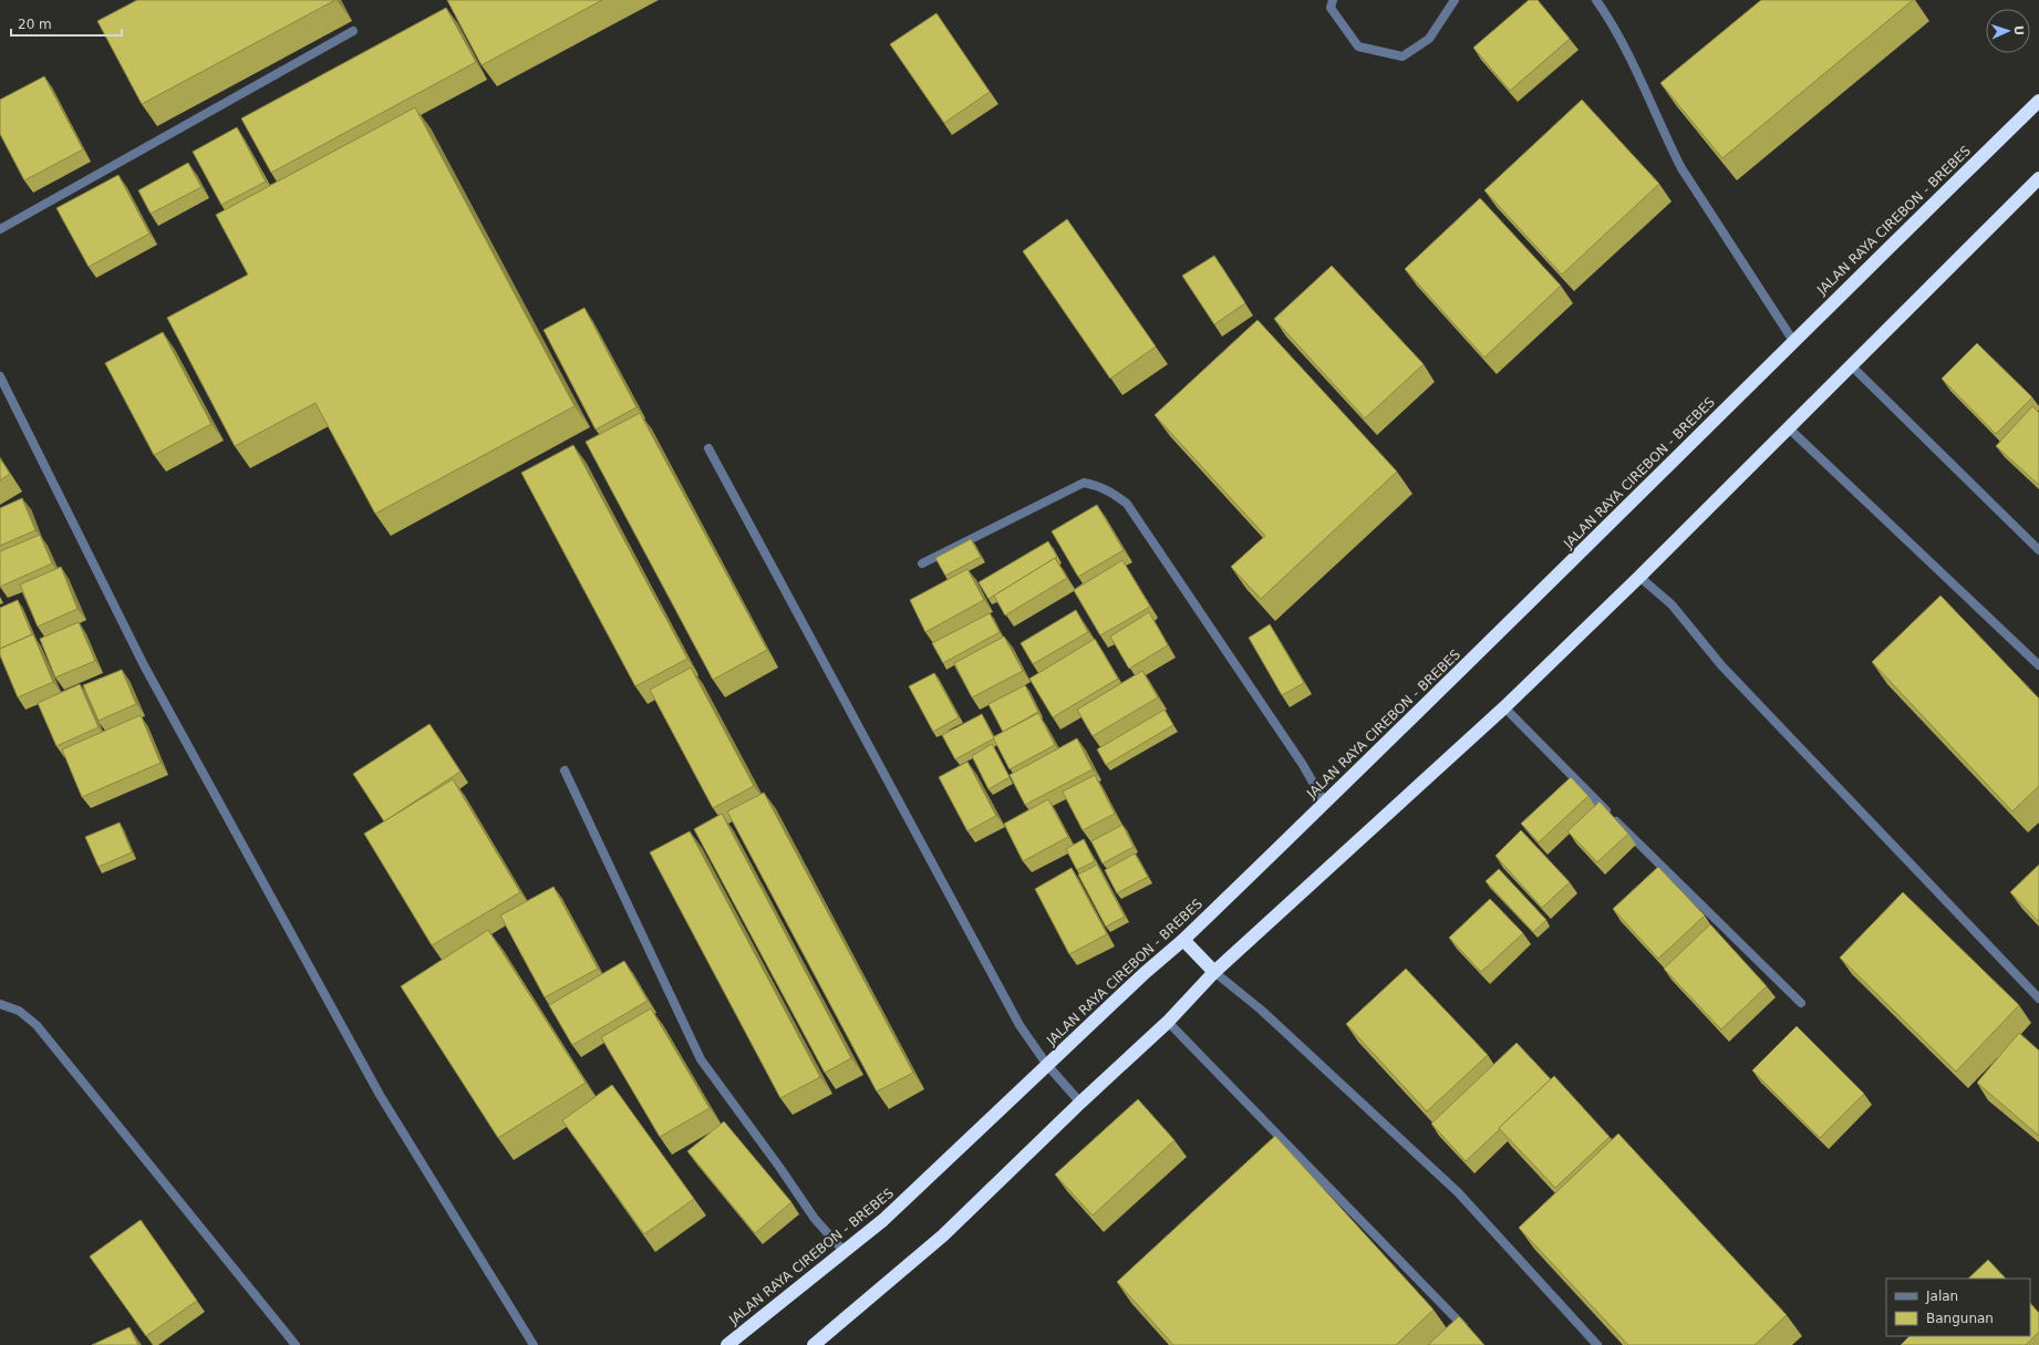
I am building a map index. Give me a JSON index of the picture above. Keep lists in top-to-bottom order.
{
  "streets": {
    "highway": ["JALAN RAYA CIREBON - BREBES"]
  },
  "legend": ["Jalan", "Bangunan"],
  "scale_bar": "20 m",
  "north": "right"
}
